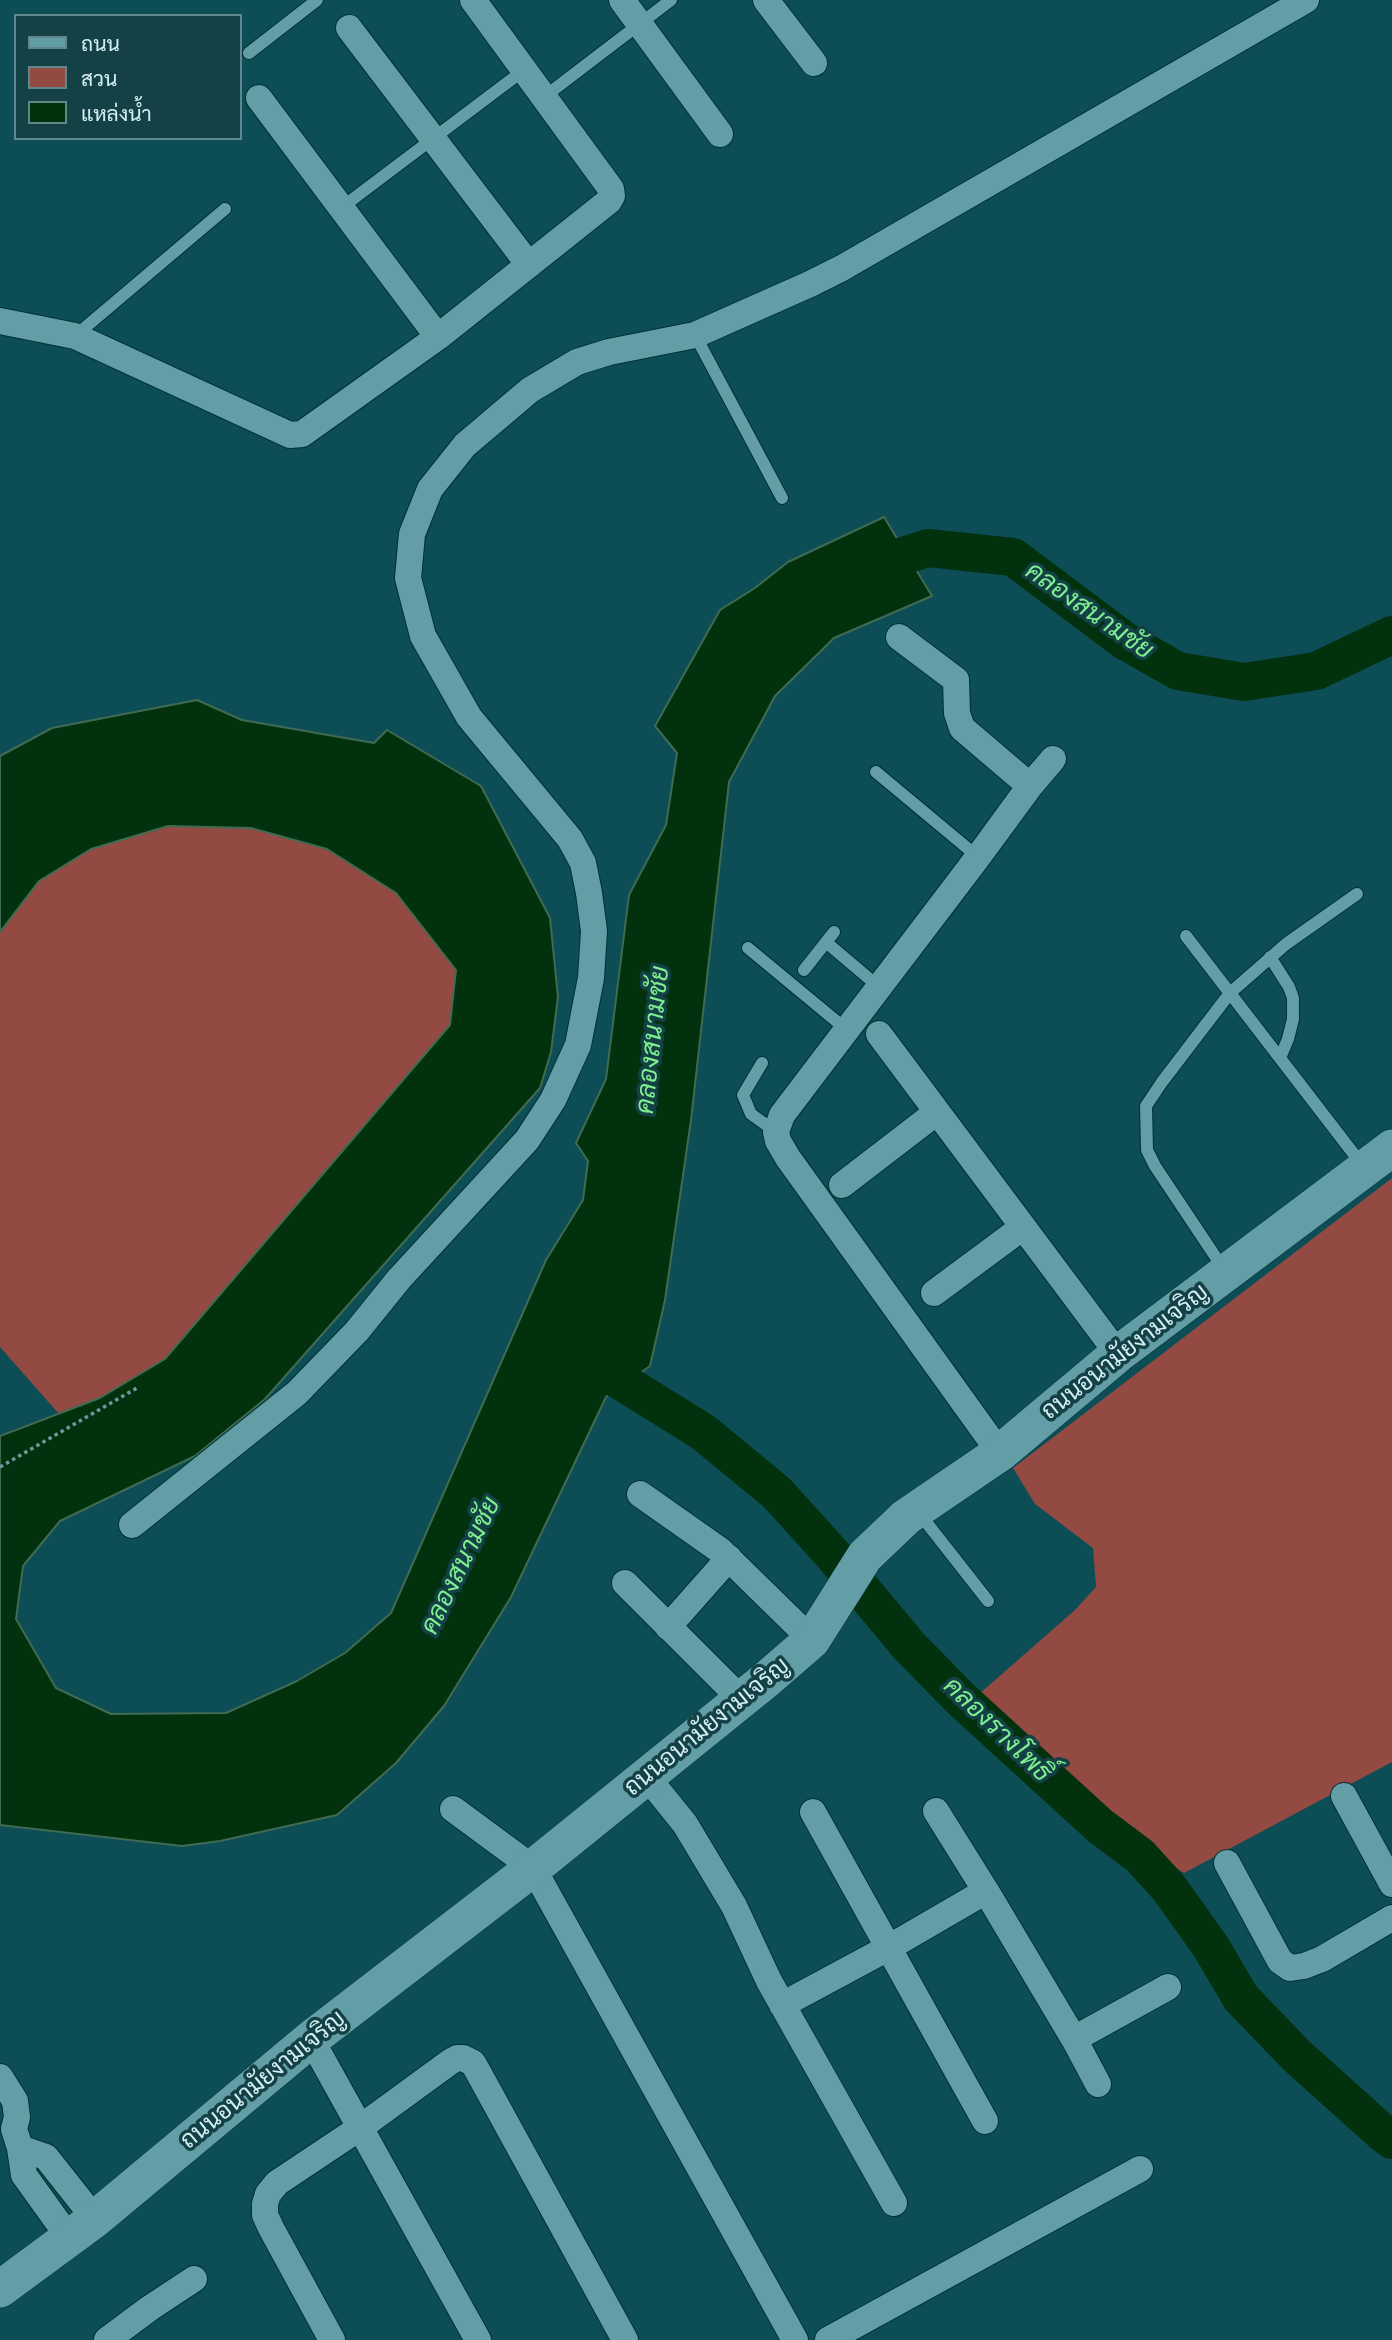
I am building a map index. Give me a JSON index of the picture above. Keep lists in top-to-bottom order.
{
  "streets": {
    "street": ["ถนนอนามัยงามเจริญ"]
  },
  "water": ["คลองสนามชัย", "คลองรางโพธิ์"],
  "legend": ["ถนน", "สวน", "แหล่งน้ำ"]
}
